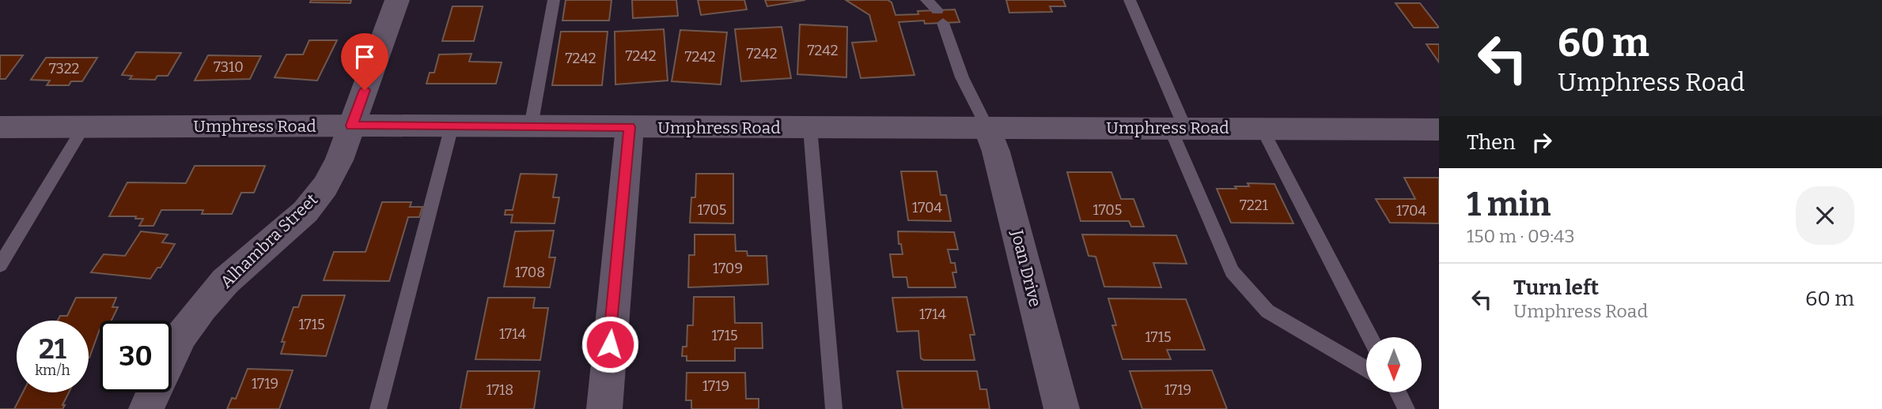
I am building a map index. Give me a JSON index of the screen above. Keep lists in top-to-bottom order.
{
  "streets": {
    "street": ["Umphress Road", "Alhambra Street", "Joan Drive"]
  },
  "crossings": [
    ["Umphress Road", "Alhambra Street"],
    ["Umphress Road", "Joan Drive"]
  ],
  "house_numbers": [
    "7242",
    "7242",
    "7242",
    "7242",
    "7242",
    "7310",
    "7322",
    "7221",
    "1704",
    "1705",
    "1705",
    "1704",
    "1709",
    "1708",
    "1714",
    "1715",
    "1714",
    "1715",
    "1715",
    "1719",
    "1719",
    "1718",
    "1719"
  ],
  "north": "bottom",
  "page": {
    "turn": ["60 m", "Umphress Road"],
    "then": "Then",
    "heading": ["1 min", "150 m · 09:43"],
    "list": [
      {
        "name": "Turn left",
        "note": "Umphress Road",
        "value": "60 m"
      }
    ],
    "speed": "21 km/h",
    "limit": "30"
  }
}
